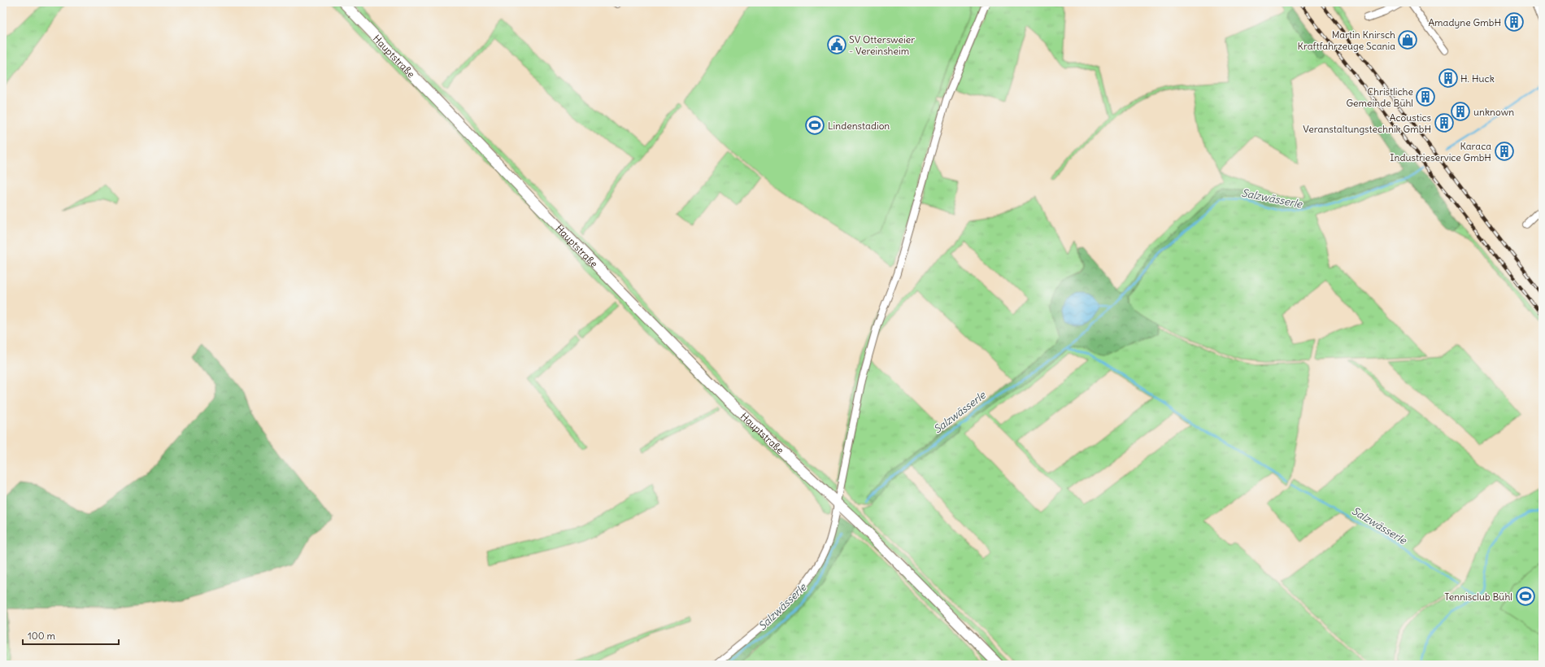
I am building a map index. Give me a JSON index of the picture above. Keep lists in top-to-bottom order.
{
  "streets": {
    "street": ["Hauptstraße"]
  },
  "water": ["Salzwässerle"],
  "places": {
    "building": [
      "Amadyne GmbH",
      "H. Huck",
      "Christliche Gemeinde Bühl",
      "unknown",
      "Acoustics Veranstaltungstechnik GmbH",
      "Karaca Industrieservice GmbH"
    ],
    "shop": ["Martin Knirsch Kraftfahrzeuge Scania"],
    "public building": ["SV Ottersweier - Vereinsheim"],
    "sports": ["Lindenstadion", "Tennisclub Bühl"]
  },
  "scale_bar": "100 m"
}
